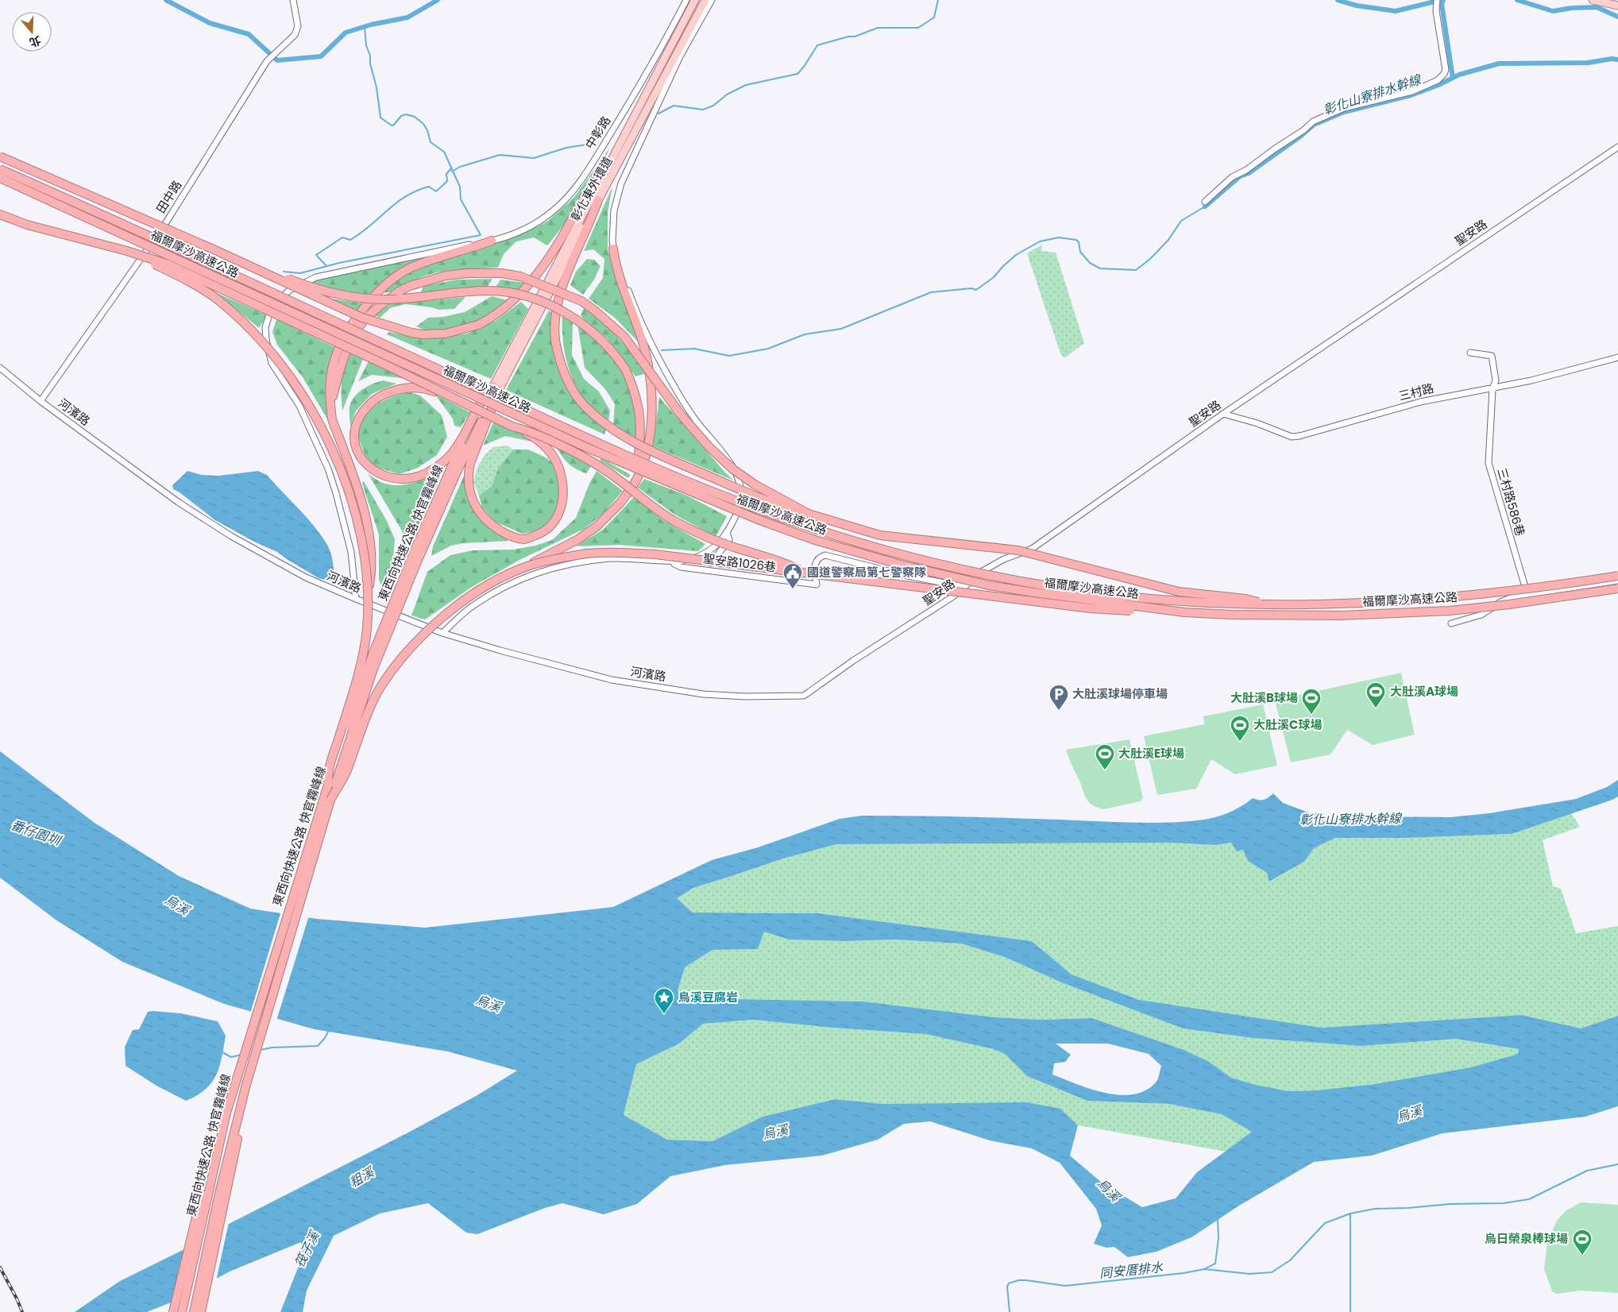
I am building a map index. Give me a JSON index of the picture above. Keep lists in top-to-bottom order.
{
  "streets": {
    "highway": ["福爾摩沙高速公路", "東西向快速公路 快官霧峰線"],
    "main road": ["彰化東外環道"],
    "street": [
      "中彰路",
      "田中路",
      "聖安路",
      "三村路",
      "河濱路",
      "三村路586巷",
      "聖安路1026巷"
    ]
  },
  "crossings": [
    ["中彰路", "河濱路"],
    ["彰化東外環道", "東西向快速公路 快官霧峰線"],
    ["田中路", "河濱路"],
    ["聖安路", "三村路"],
    ["聖安路", "河濱路"],
    ["聖安路", "聖安路1026巷"],
    ["三村路", "三村路586巷"]
  ],
  "water": [
    "彰化山寮排水幹線",
    "番仔園圳",
    "烏溪",
    "粗溪",
    "筏子溪",
    "同安厝排水"
  ],
  "places": {
    "public building": ["國道警察局第七警察隊"],
    "sports": [
      "大肚溪A球場",
      "大肚溪B球場",
      "大肚溪C球場",
      "大肚溪E球場",
      "烏日榮泉棒球場"
    ],
    "parking": ["大肚溪球場停車場"],
    "place": ["烏溪豆腐岩"]
  },
  "north": "bottom"
}
